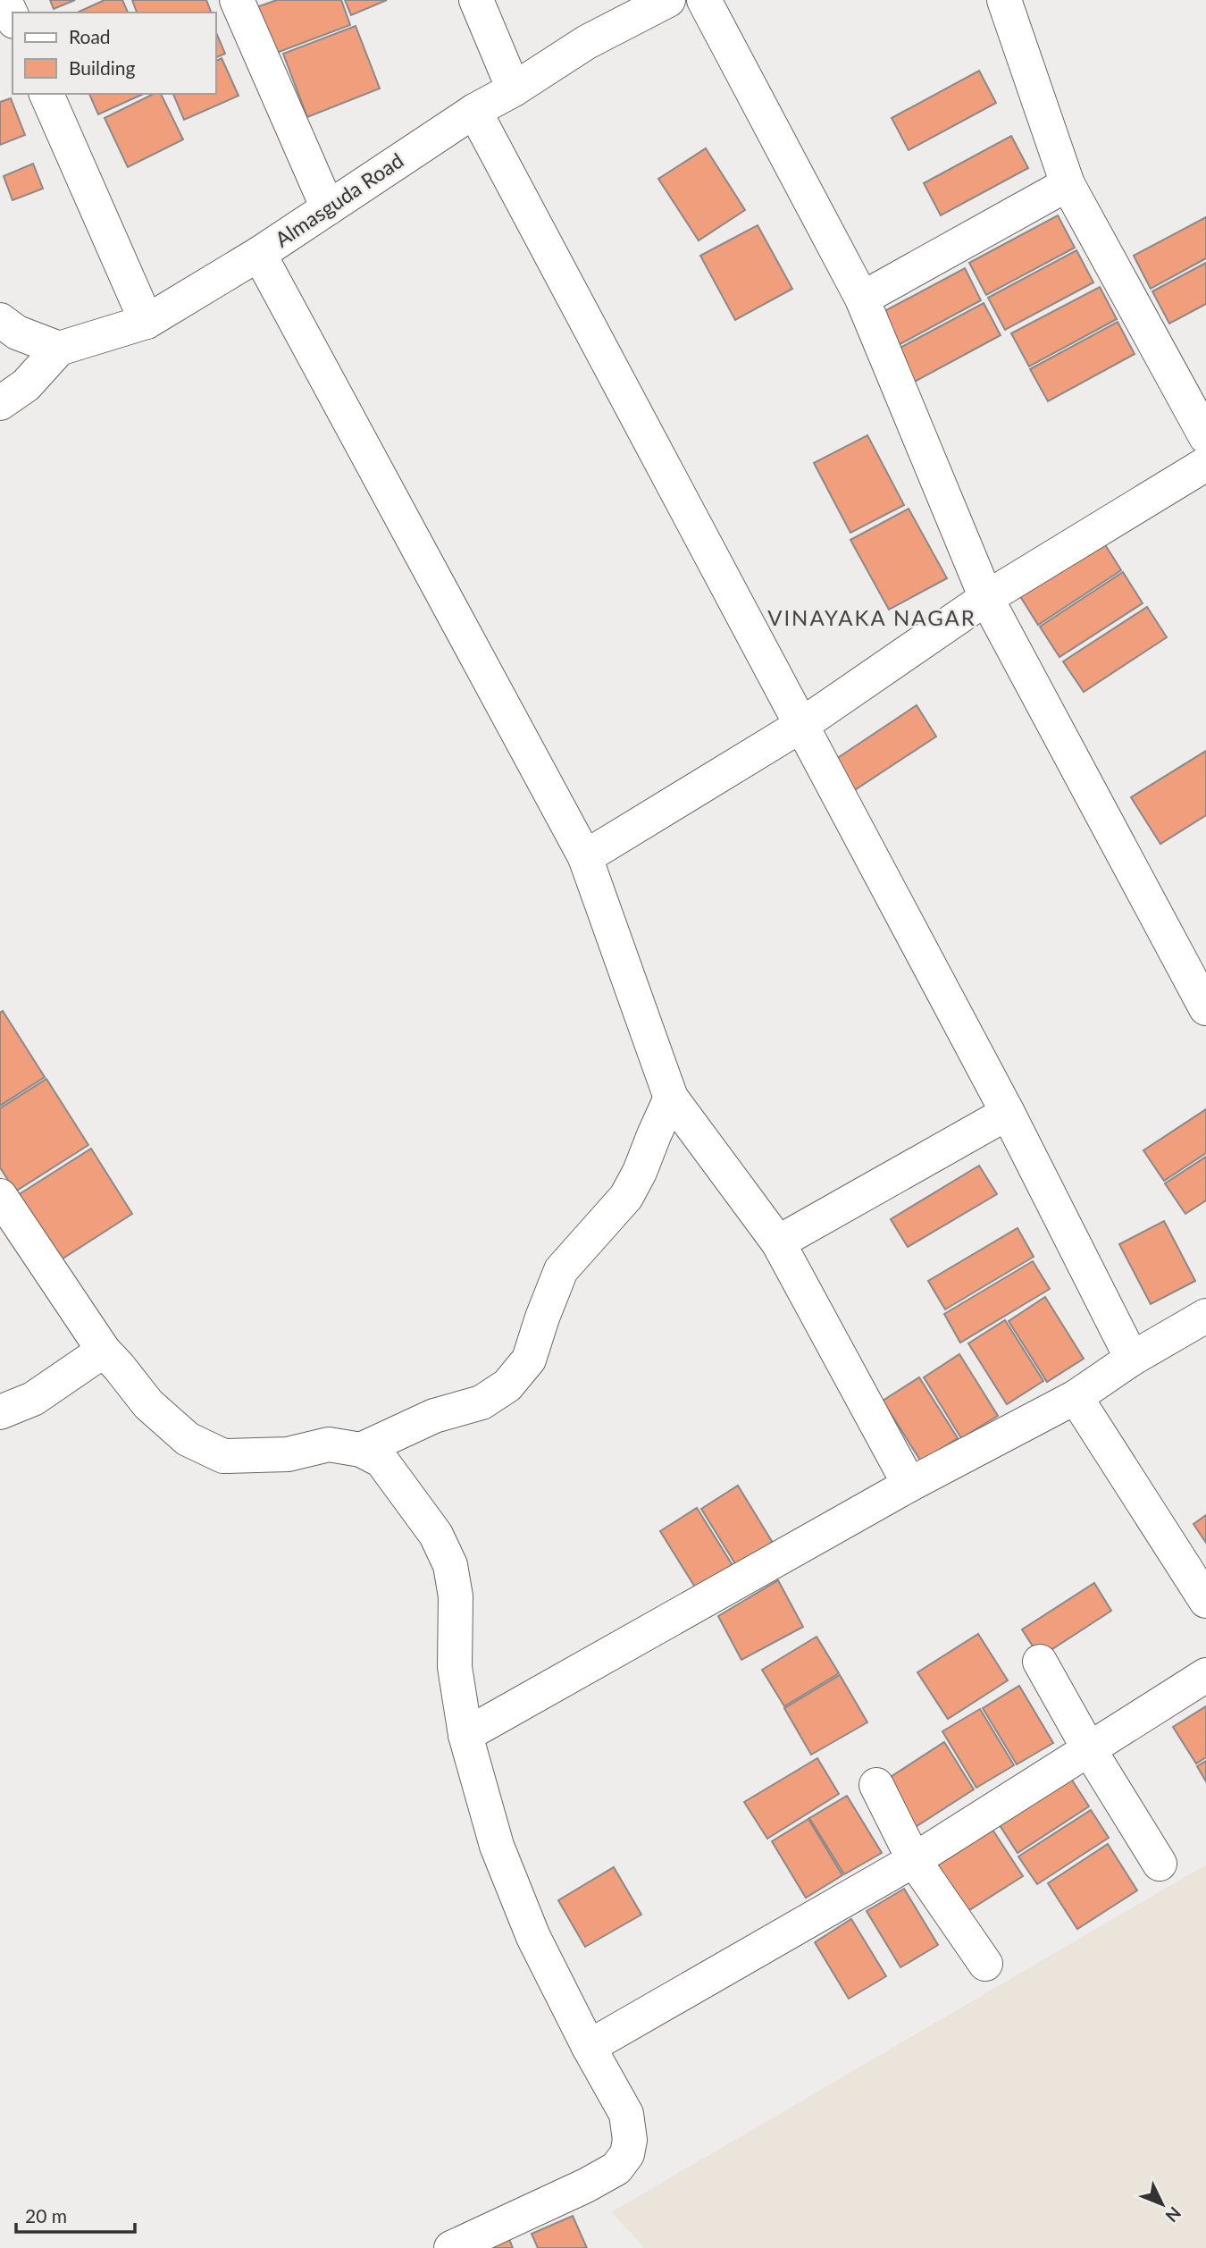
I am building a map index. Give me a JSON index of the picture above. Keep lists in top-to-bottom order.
{
  "streets": {
    "street": ["Almasguda Road"]
  },
  "districts": ["VINAYAKA NAGAR"],
  "legend": ["Road", "Building"],
  "scale_bar": "20 m",
  "north": "bottom right"
}
